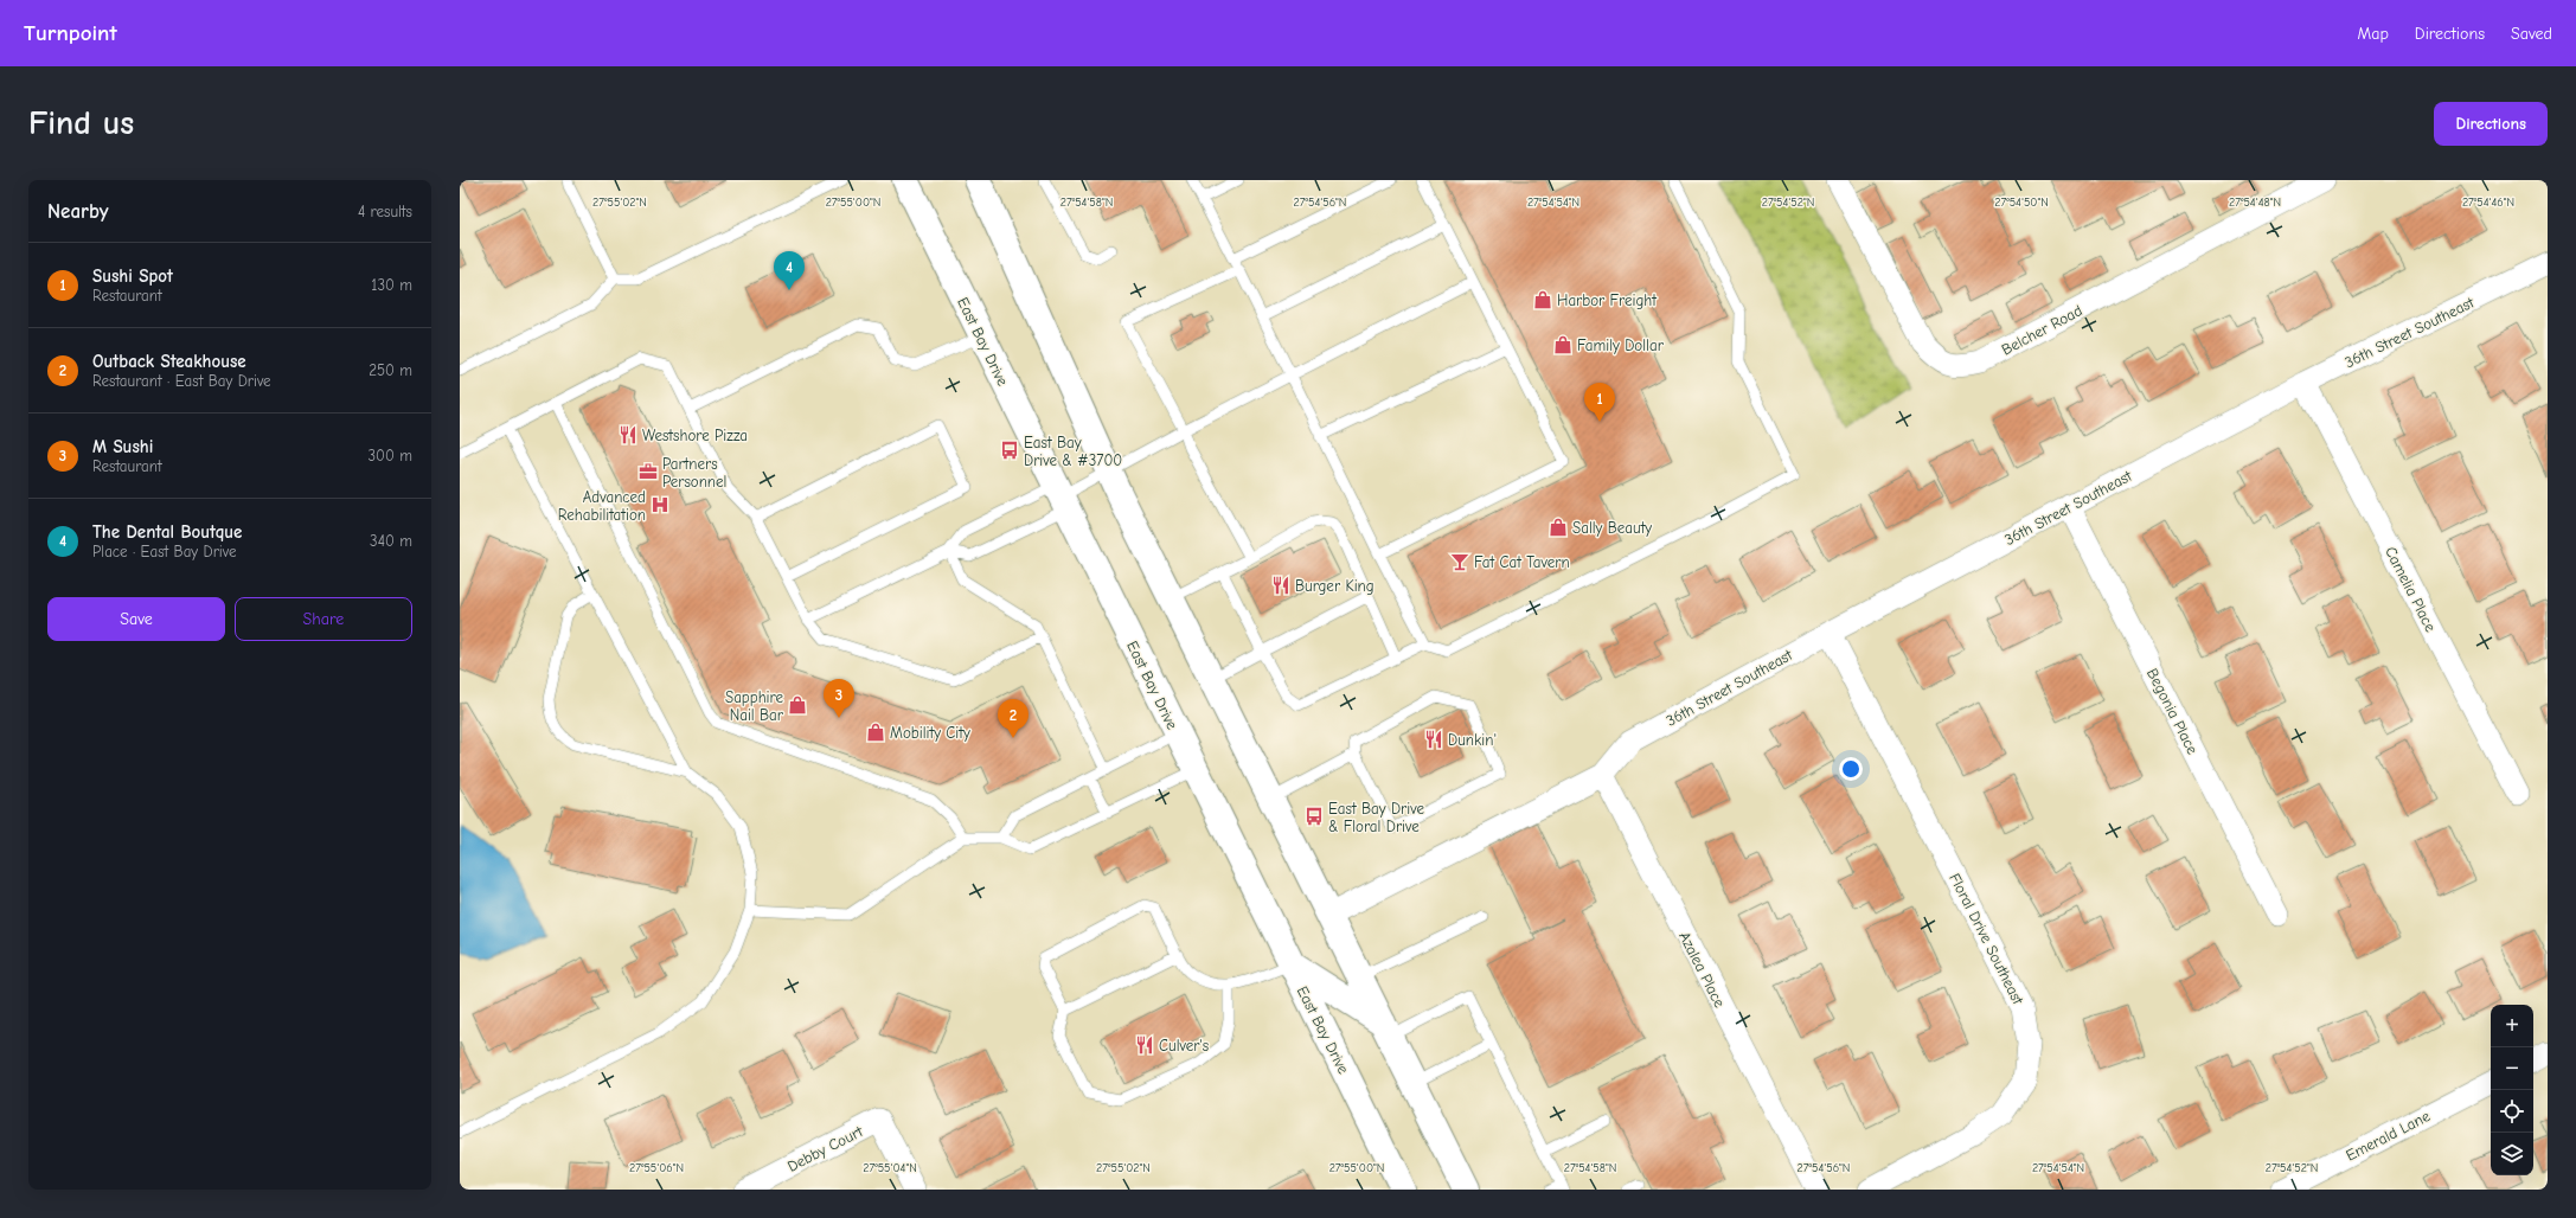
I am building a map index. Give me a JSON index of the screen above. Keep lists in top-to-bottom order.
{
  "streets": {
    "main road": ["East Bay Drive"],
    "street": [
      "Belcher Road",
      "36th Street Southeast",
      "Camelia Place",
      "Begonia Place",
      "Floral Drive Southeast",
      "Azalea Place",
      "Emerald Lane",
      "Debby Court"
    ]
  },
  "crossings": [
    ["36th Street Southeast", "Camelia Place"],
    ["36th Street Southeast", "Begonia Place"],
    ["36th Street Southeast", "Floral Drive Southeast"],
    ["36th Street Southeast", "Azalea Place"]
  ],
  "places": {
    "shop": [
      "Harbor Freight",
      "Family Dollar",
      "Sally Beauty",
      "Sapphire Nail Bar",
      "Mobility City"
    ],
    "restaurant": [
      "Westshore Pizza",
      "Burger King",
      "Dunkin'",
      "Culver's"
    ],
    "bus stop": ["East Bay Drive & #3700", "East Bay Drive & Floral Drive"],
    "office": ["Partners Personnel"],
    "hospital": ["Advanced Rehabilitation"],
    "bar": ["Fat Cat Tavern"]
  },
  "page": {
    "header": "Turnpoint",
    "nav": ["Map", "Directions", "Saved"],
    "buttons": [
      "Directions",
      ["Save", "Share"]
    ],
    "title": "Find us",
    "heading": ["Nearby", "4 results"],
    "list": [
      {
        "mark": "1",
        "name": "Sushi Spot",
        "note": "Restaurant",
        "value": "130 m"
      },
      {
        "mark": "2",
        "name": "Outback Steakhouse",
        "note": "Restaurant · East Bay Drive",
        "value": "250 m"
      },
      {
        "mark": "3",
        "name": "M Sushi",
        "note": "Restaurant",
        "value": "300 m"
      },
      {
        "mark": "4",
        "name": "The Dental Boutque",
        "note": "Place · East Bay Drive",
        "value": "340 m"
      }
    ],
    "pins": [
      "4",
      "1",
      "3",
      "2"
    ],
    "map_buttons": ["+", "−"]
  },
  "coordinates": [
    "27°55'02\"N",
    "27°55'00\"N",
    "27°54'58\"N",
    "27°54'56\"N",
    "27°54'54\"N",
    "27°54'52\"N",
    "27°54'50\"N",
    "27°54'48\"N",
    "27°54'46\"N",
    "27°55'06\"N",
    "27°55'04\"N"
  ]
}
